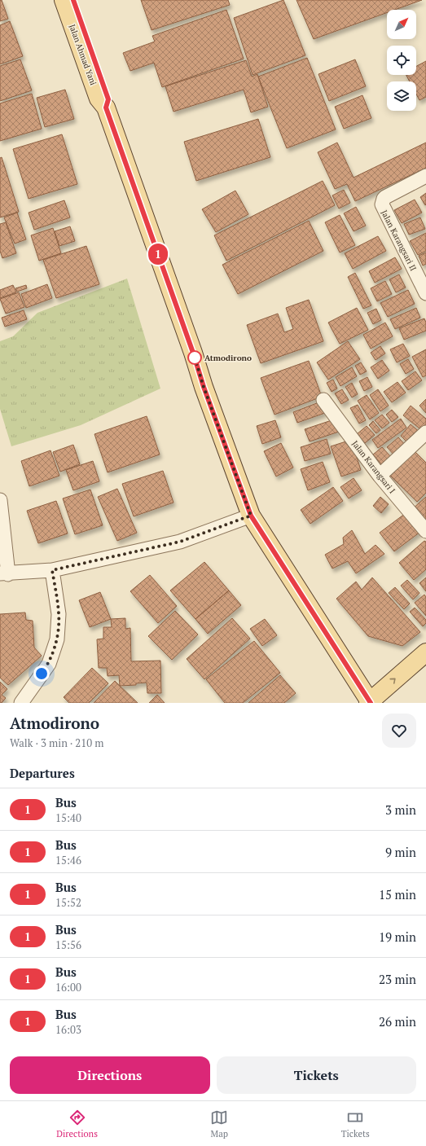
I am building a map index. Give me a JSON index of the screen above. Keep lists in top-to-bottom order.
{
  "streets": {
    "main road": ["Jalan Ahmad Yani"],
    "street": ["Jalan Karangsari II", "Jalan Karangsari I"]
  },
  "places": ["Atmodirono"],
  "lines": ["bus line 1"],
  "north": "top right",
  "page": {
    "on_map": "1",
    "heading": [
      ["Atmodirono", "Walk · 3 min · 210 m"],
      "Departures"
    ],
    "list": [
      {
        "mark": "1",
        "name": "Bus",
        "note": "15:40",
        "value": "3 min"
      },
      {
        "mark": "1",
        "name": "Bus",
        "note": "15:46",
        "value": "9 min"
      },
      {
        "mark": "1",
        "name": "Bus",
        "note": "15:52",
        "value": "15 min"
      },
      {
        "mark": "1",
        "name": "Bus",
        "note": "15:56",
        "value": "19 min"
      },
      {
        "mark": "1",
        "name": "Bus",
        "note": "16:00",
        "value": "23 min"
      },
      {
        "mark": "1",
        "name": "Bus",
        "note": "16:03",
        "value": "26 min"
      }
    ],
    "buttons": ["Directions", "Tickets"],
    "tabs": ["Directions", "Map", "Tickets"]
  }
}
